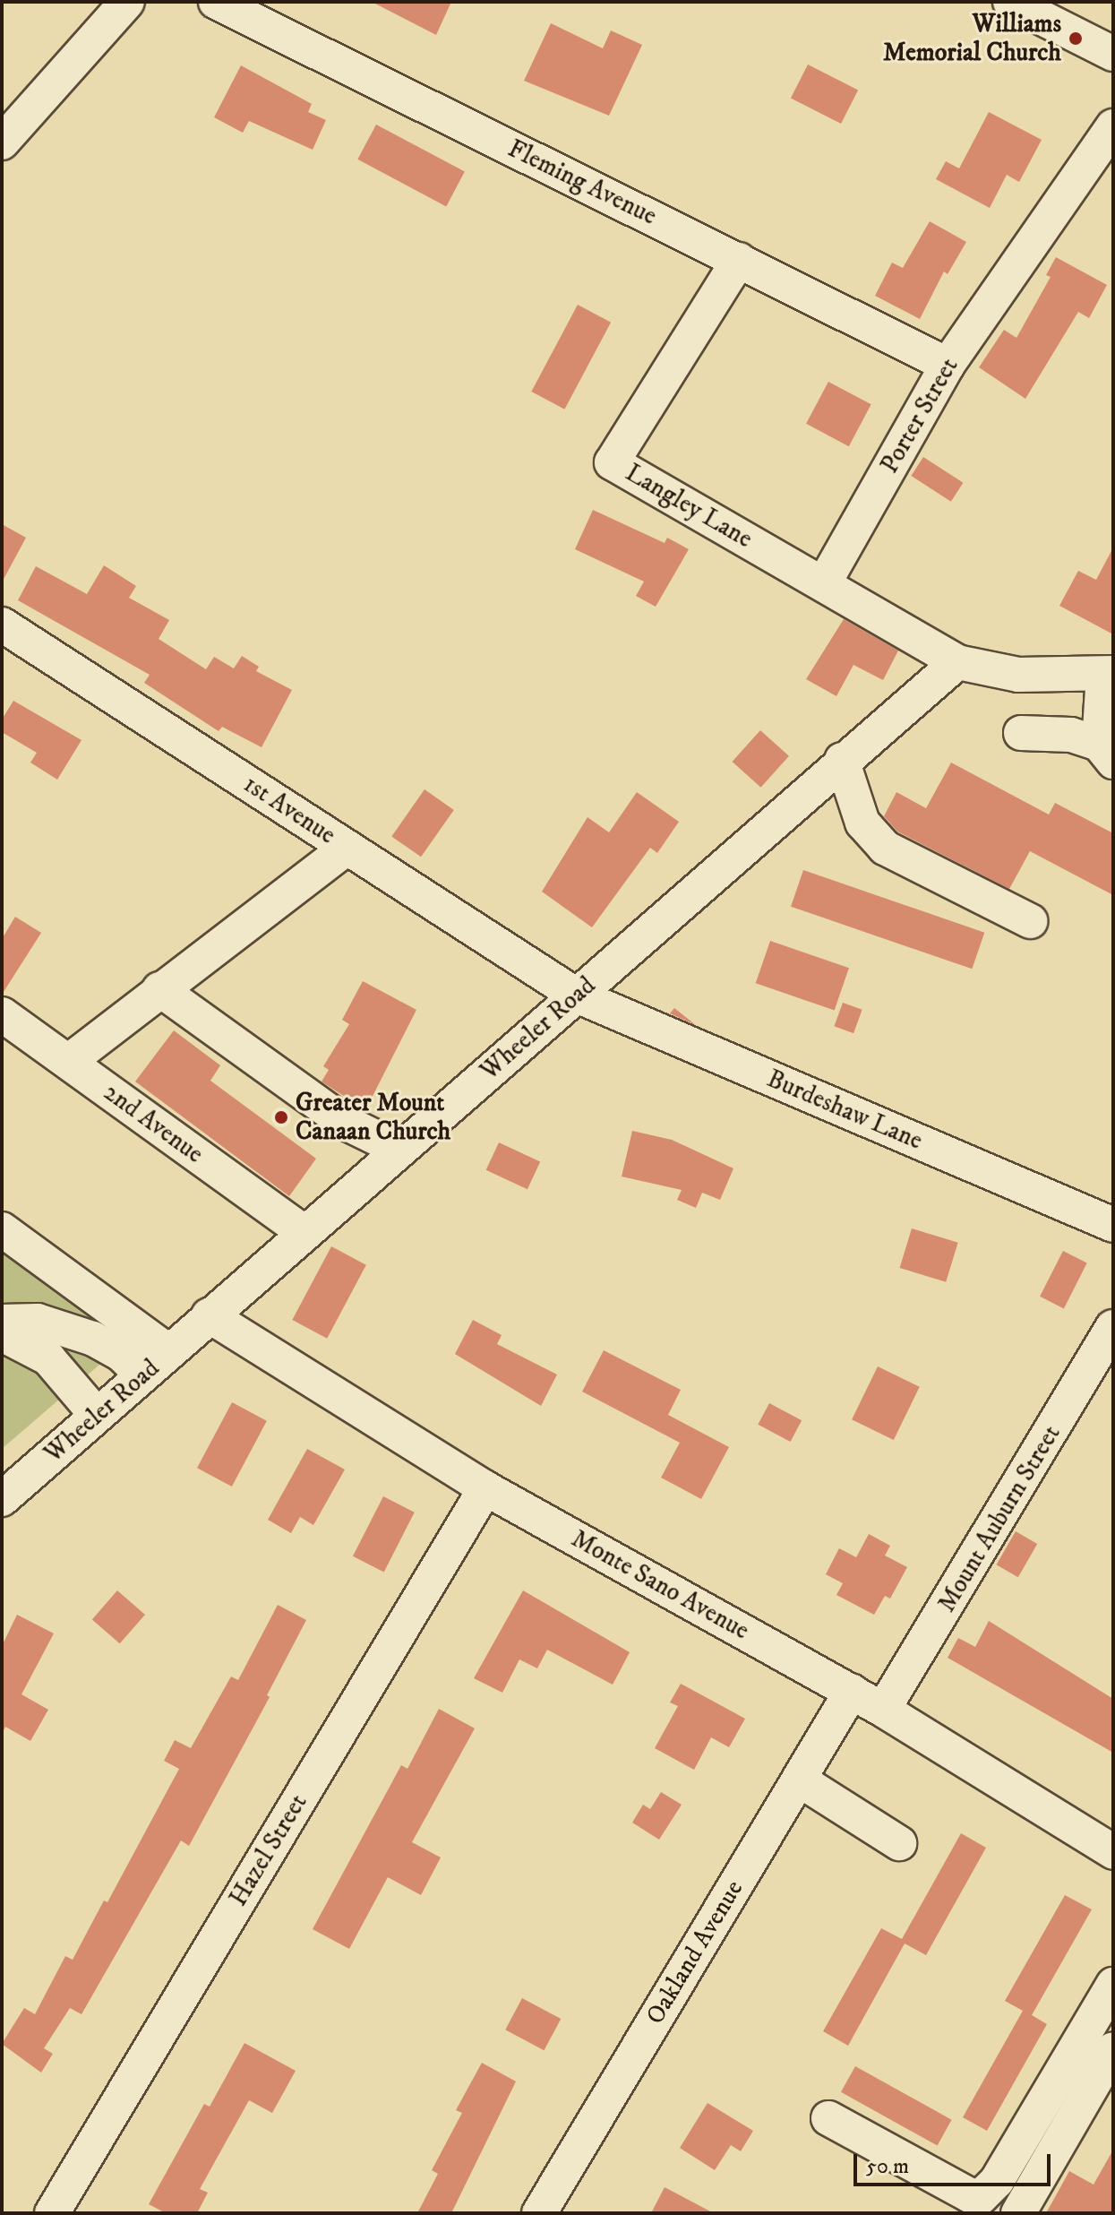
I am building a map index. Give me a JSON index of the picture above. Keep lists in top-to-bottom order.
{
  "streets": {
    "street": [
      "Fleming Avenue",
      "Porter Street",
      "Langley Lane",
      "1st Avenue",
      "Wheeler Road",
      "Burdeshaw Lane",
      "2nd Avenue",
      "Mount Auburn Street",
      "Monte Sano Avenue",
      "Hazel Street",
      "Oakland Avenue"
    ]
  },
  "crossings": [
    ["Fleming Avenue", "Porter Street"],
    ["Fleming Avenue", "Langley Lane"],
    ["Porter Street", "Langley Lane"],
    ["1st Avenue", "Wheeler Road"],
    ["1st Avenue", "Burdeshaw Lane"],
    ["Wheeler Road", "Burdeshaw Lane"],
    ["Wheeler Road", "2nd Avenue"],
    ["Wheeler Road", "Monte Sano Avenue"],
    ["Mount Auburn Street", "Monte Sano Avenue"],
    ["Monte Sano Avenue", "Hazel Street"],
    ["Monte Sano Avenue", "Oakland Avenue"]
  ],
  "places": ["Williams Memorial Church", "Greater Mount Canaan Church"],
  "scale_bar": "50 m"
}
